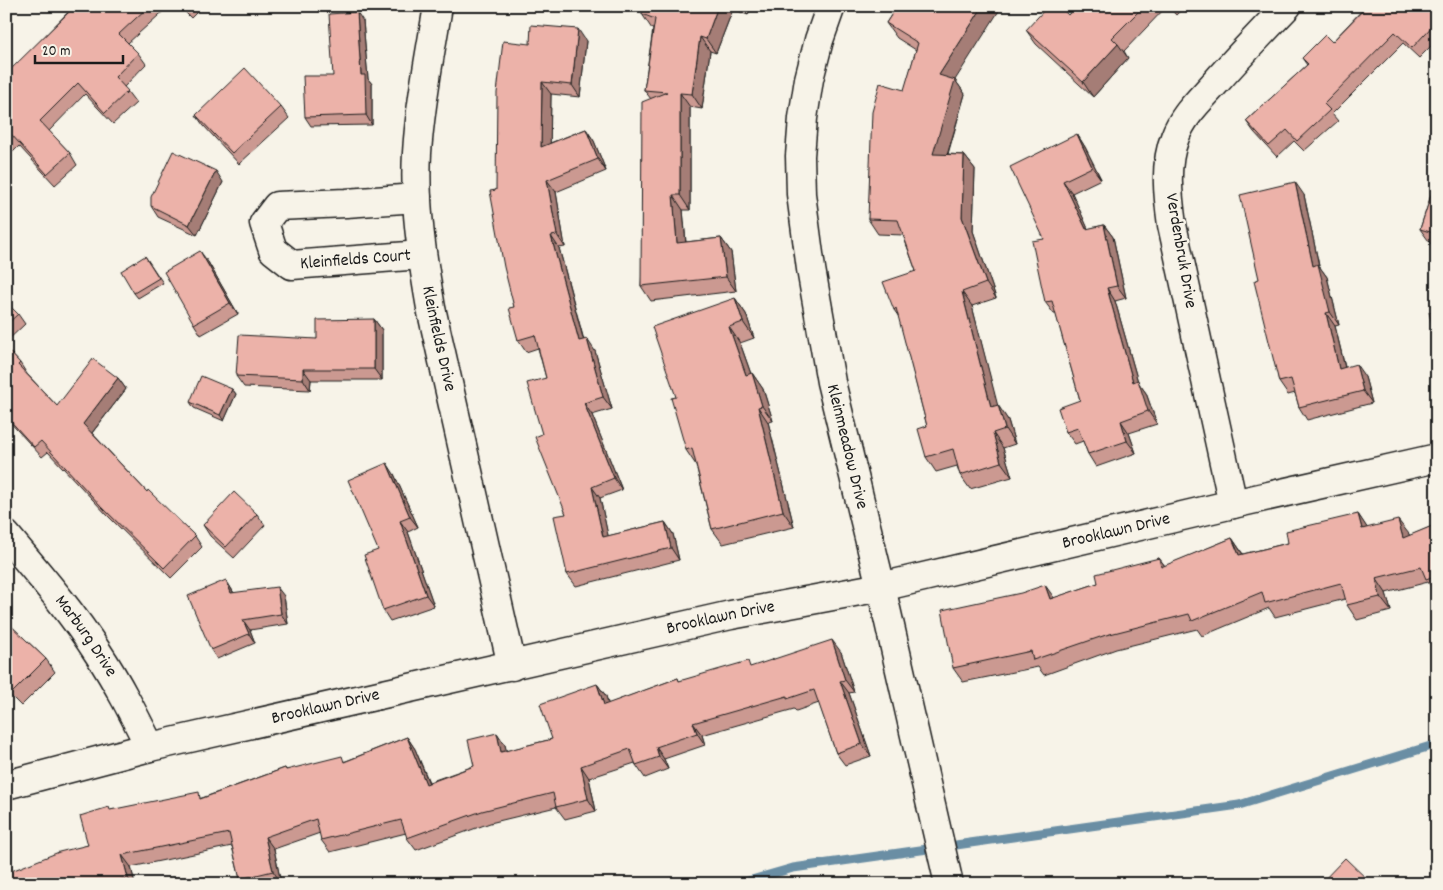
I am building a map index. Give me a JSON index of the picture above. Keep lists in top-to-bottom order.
{
  "streets": {
    "street": [
      "Verdenbruk Drive",
      "Kleinfields Court",
      "Kleinfields Drive",
      "Kleinmeadow Drive",
      "Brooklawn Drive",
      "Marburg Drive"
    ]
  },
  "crossings": [
    ["Verdenbruk Drive", "Brooklawn Drive"],
    ["Kleinfields Court", "Kleinfields Drive"],
    ["Kleinfields Drive", "Brooklawn Drive"],
    ["Kleinmeadow Drive", "Brooklawn Drive"],
    ["Brooklawn Drive", "Marburg Drive"]
  ],
  "scale_bar": "20 m"
}
